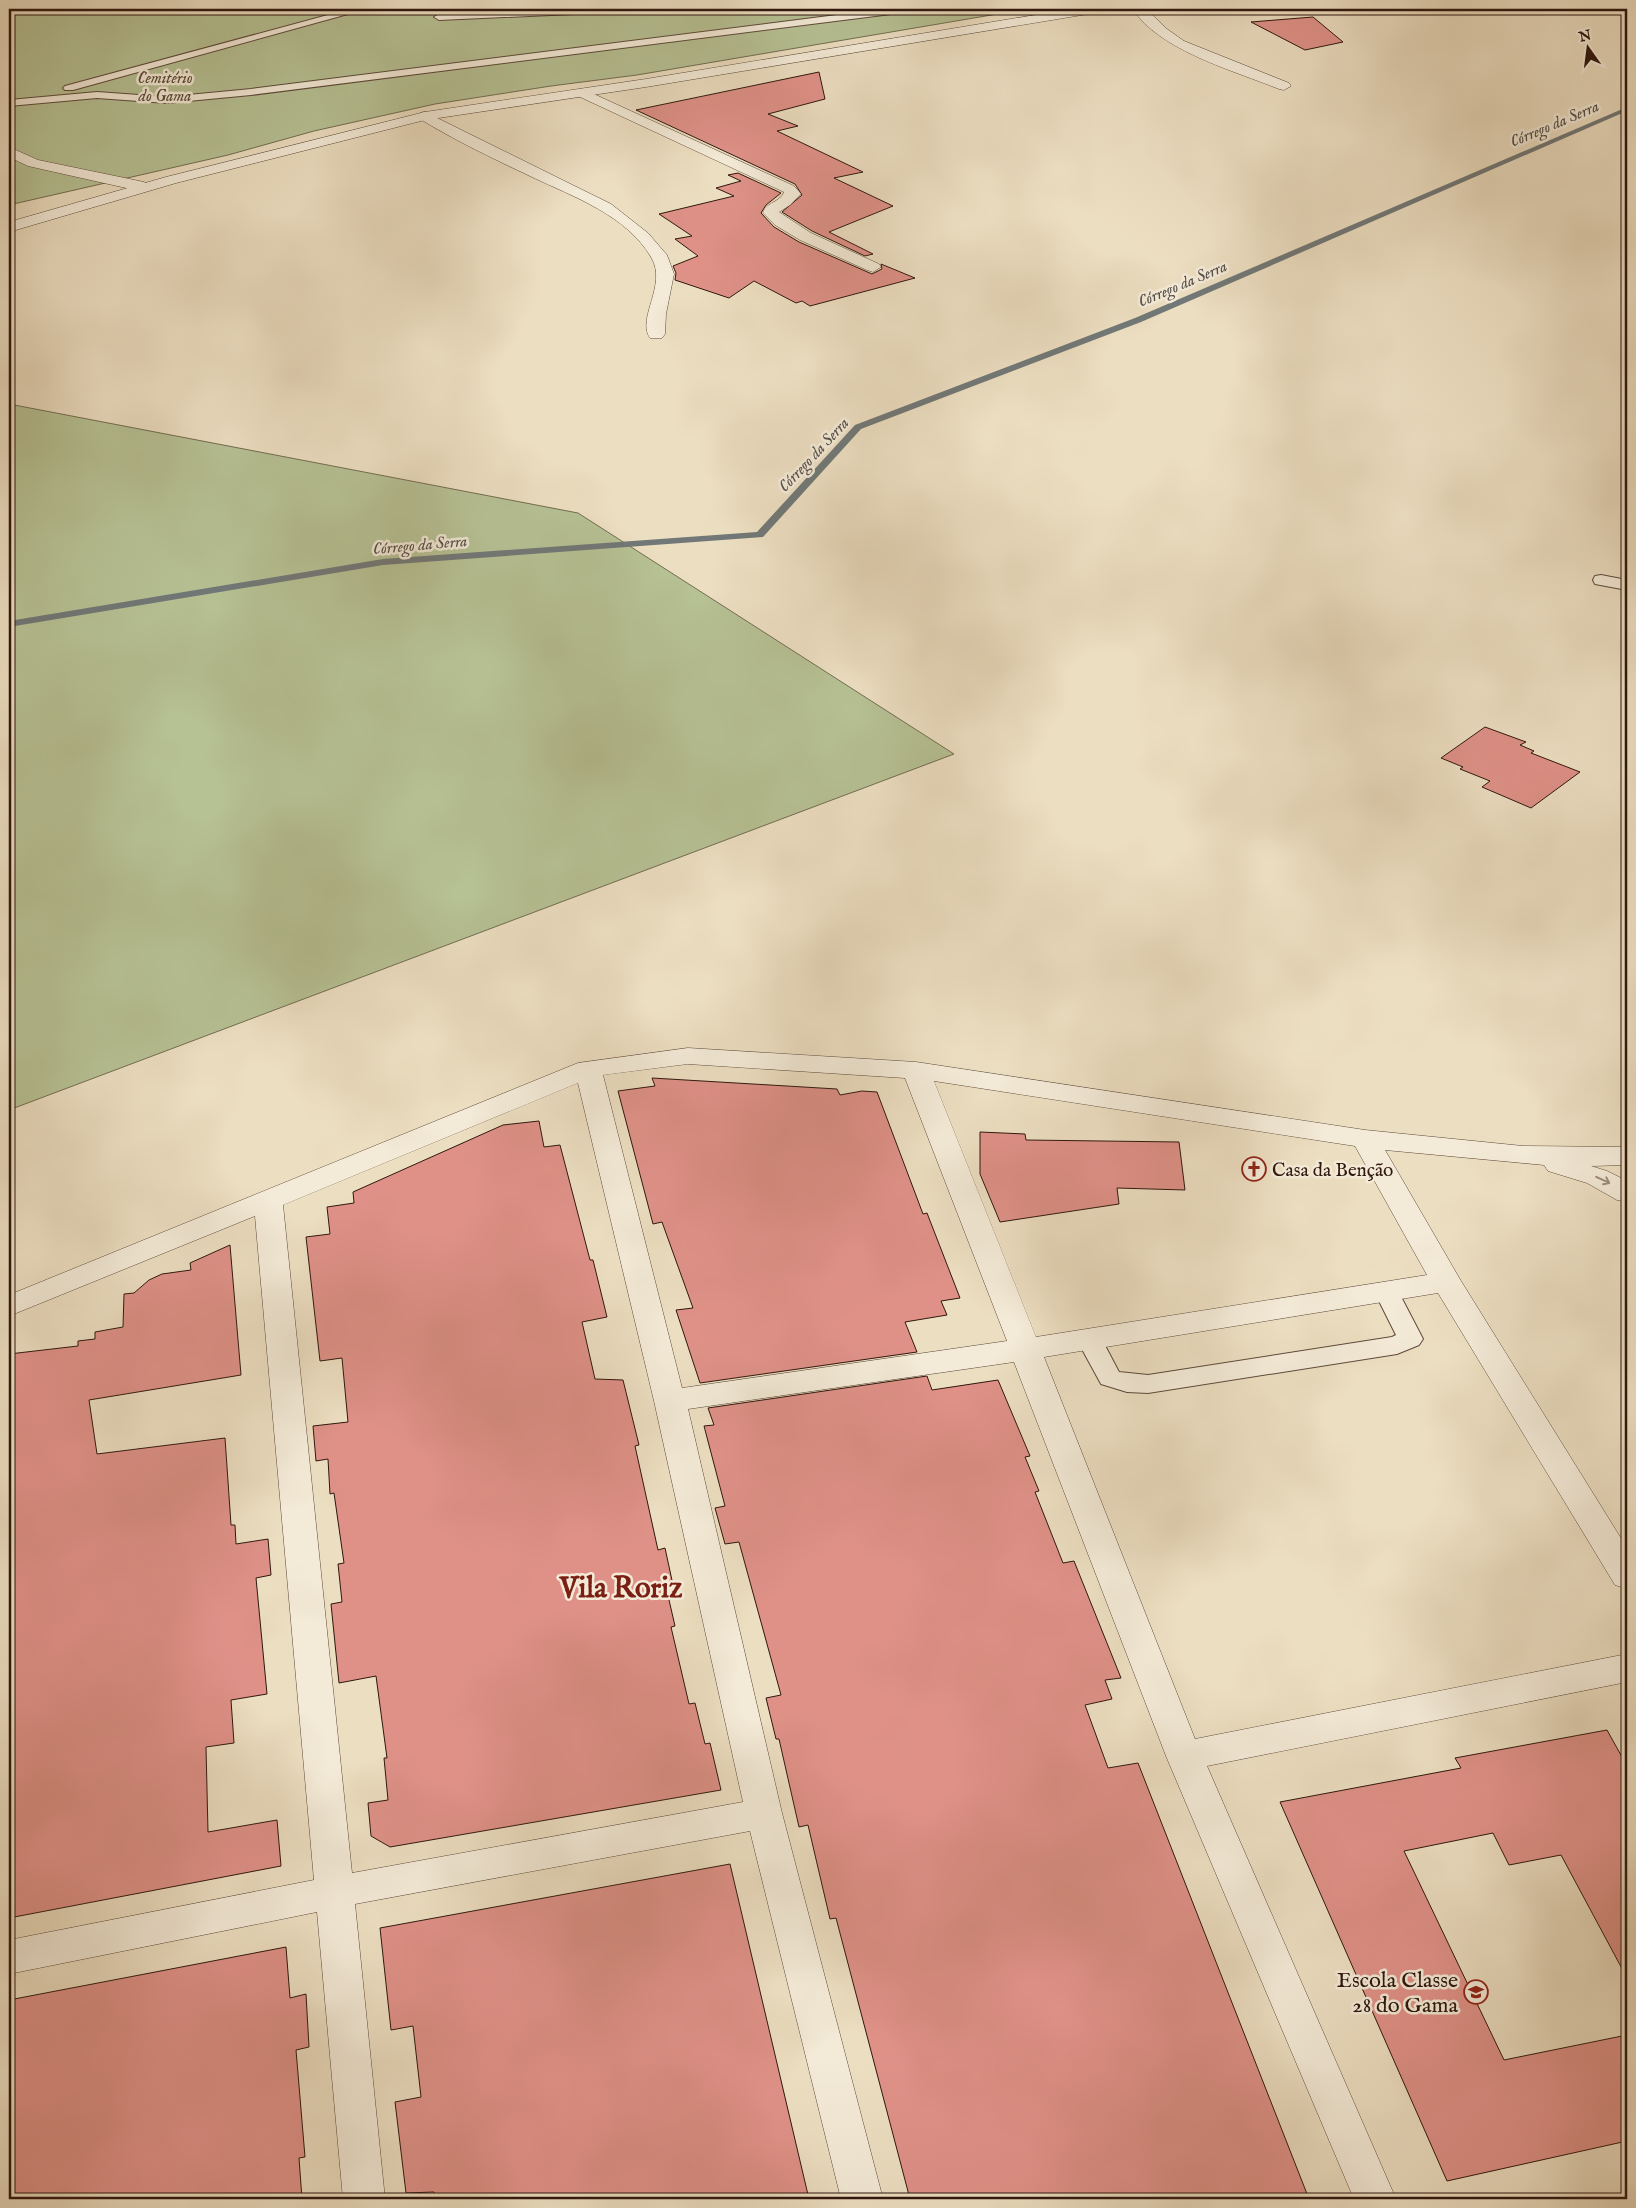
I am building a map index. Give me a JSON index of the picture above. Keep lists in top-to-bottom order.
{
  "districts": ["Vila Roriz"],
  "water": ["Córrego da Serra"],
  "parks": ["Cemitério do Gama"],
  "places": {
    "church": ["Casa da Benção"],
    "school or university": ["Escola Classe 28 do Gama"]
  },
  "north": "top"
}
